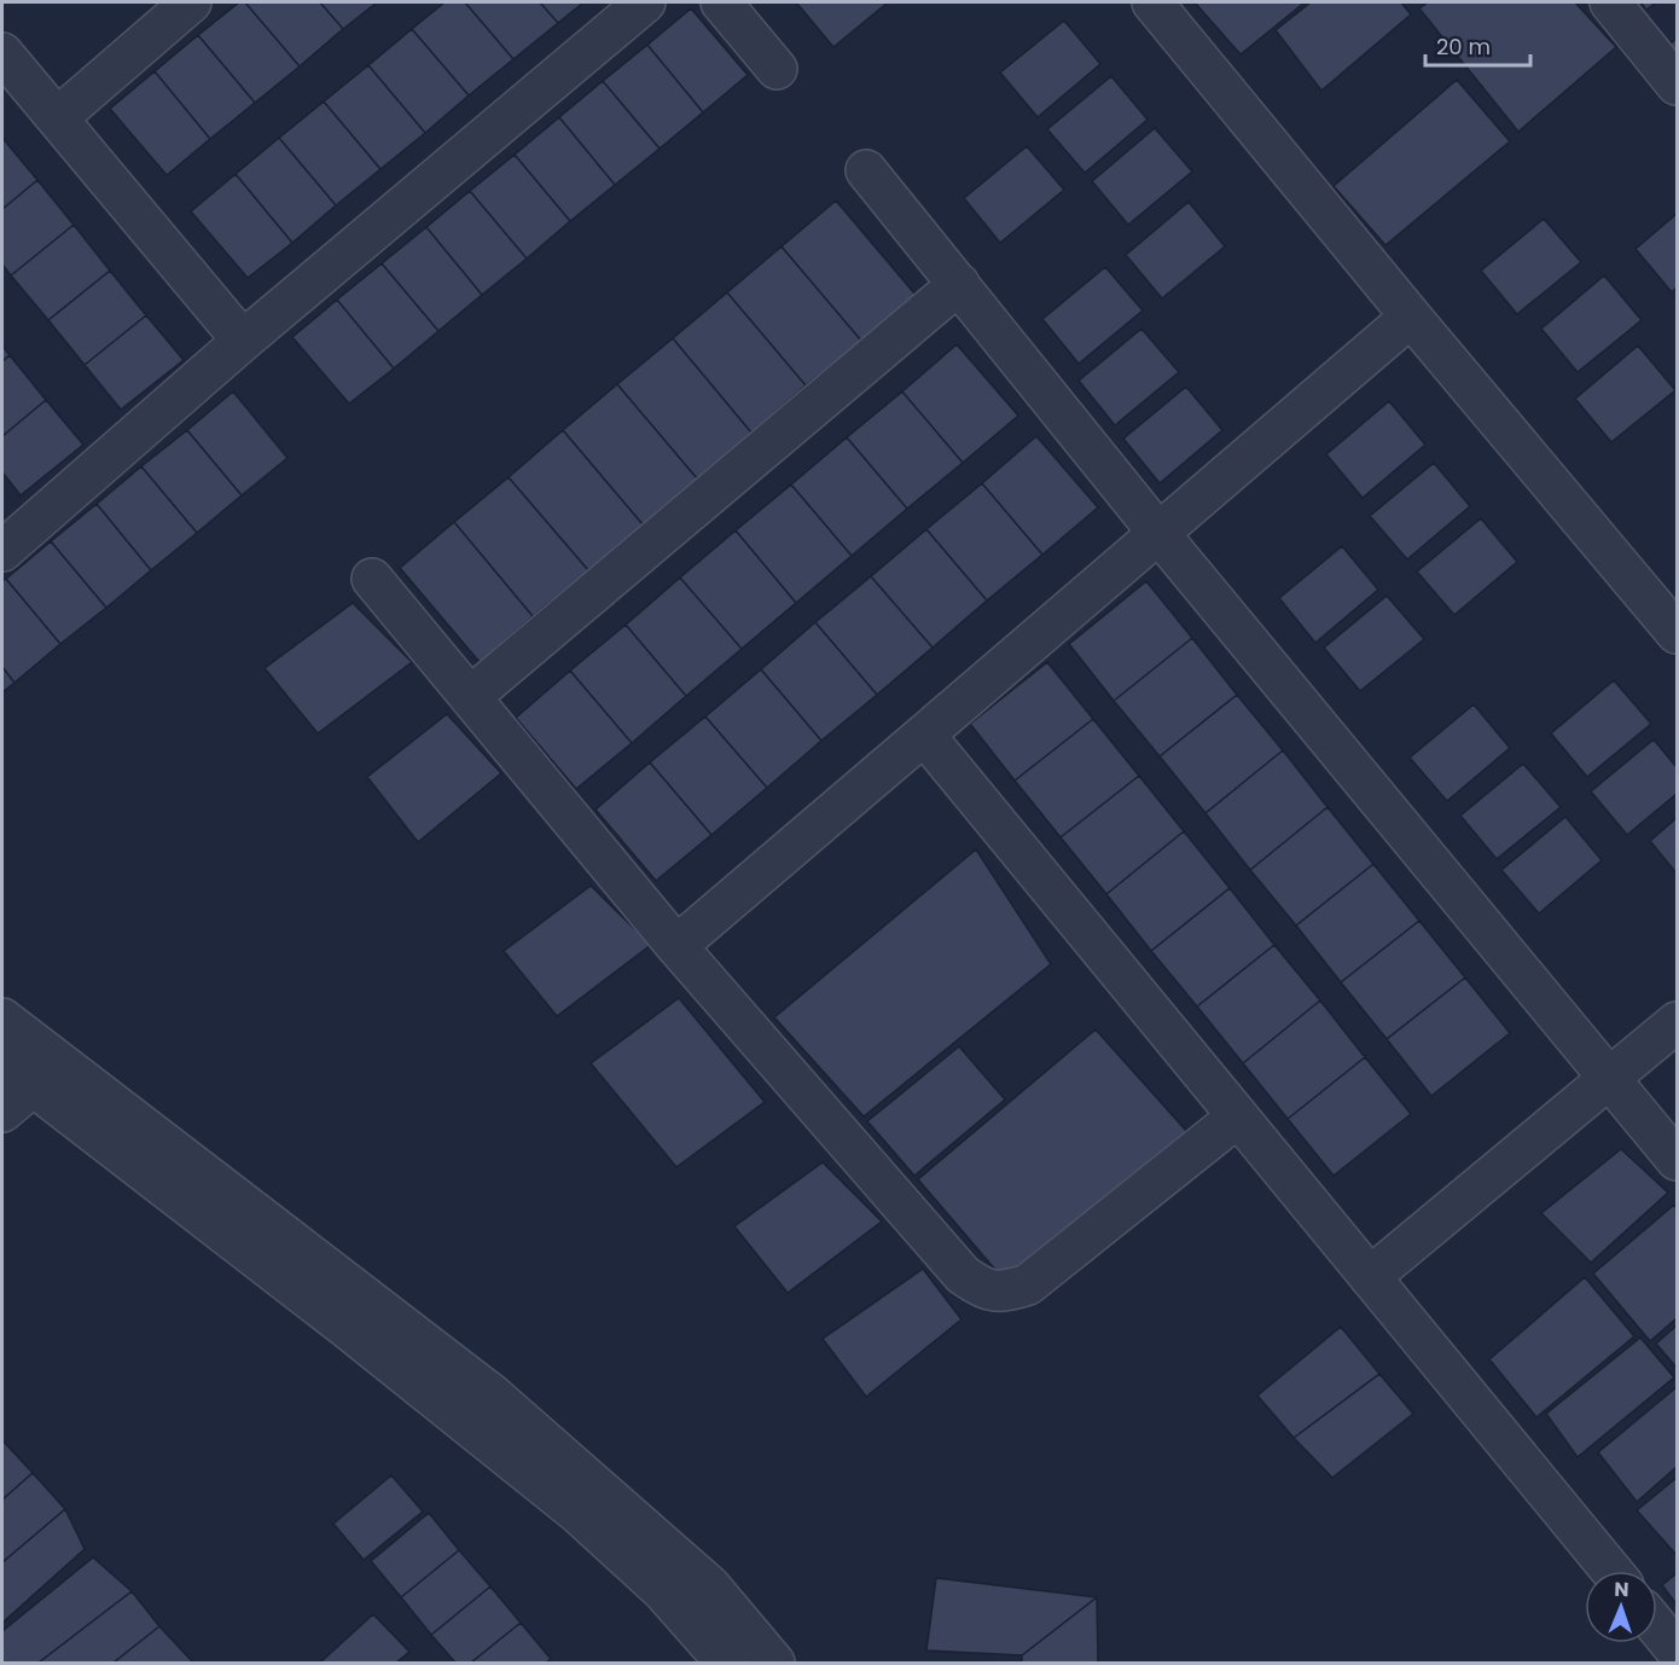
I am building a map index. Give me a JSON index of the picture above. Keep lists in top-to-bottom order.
{
  "scale_bar": "20 m",
  "north": "top"
}
